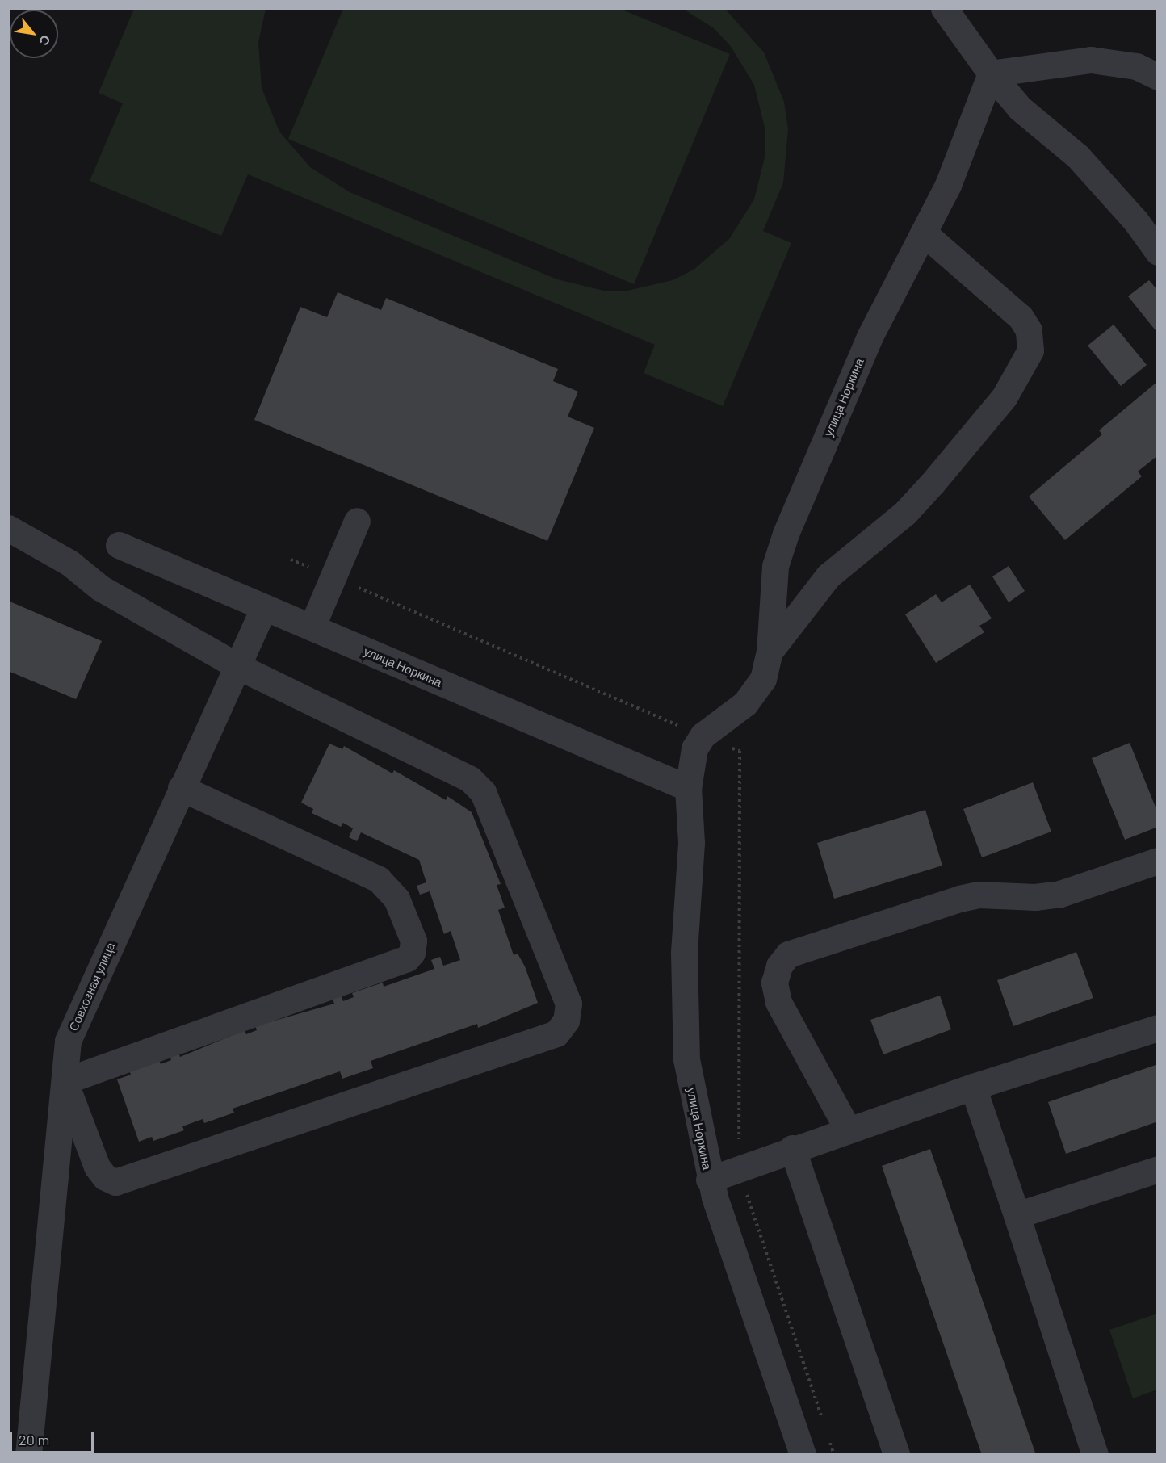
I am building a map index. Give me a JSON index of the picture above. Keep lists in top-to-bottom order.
{
  "streets": {
    "street": ["улица Норкина", "Совхозная улица"]
  },
  "crossings": [
    ["улица Норкина", "Совхозная улица"]
  ],
  "scale_bar": "20 m",
  "north": "bottom right"
}
